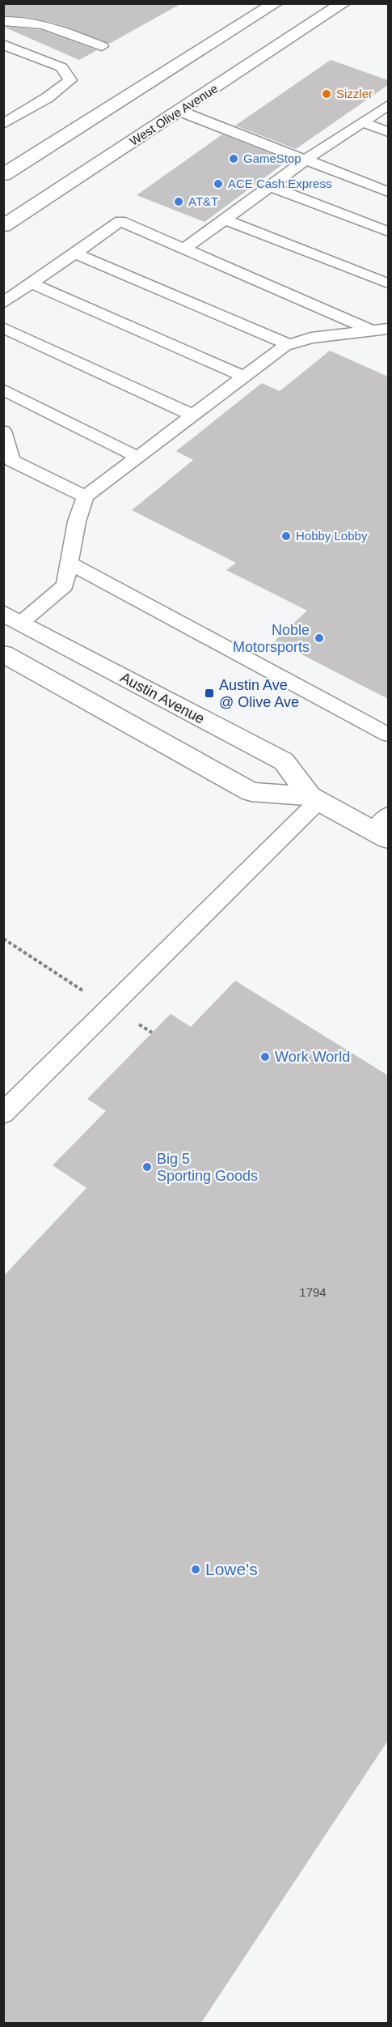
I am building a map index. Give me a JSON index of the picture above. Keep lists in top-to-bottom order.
{
  "streets": {
    "main road": ["West Olive Avenue", "Austin Avenue"]
  },
  "places": {
    "other": [
      "Sizzler",
      "GameStop",
      "ACE Cash Express",
      "AT&T",
      "Hobby Lobby",
      "Noble Motorsports",
      "Work World",
      "Big 5 Sporting Goods",
      "Lowe's"
    ],
    "transit": ["Austin Ave @ Olive Ave"]
  },
  "house_numbers": ["1794"]
}
